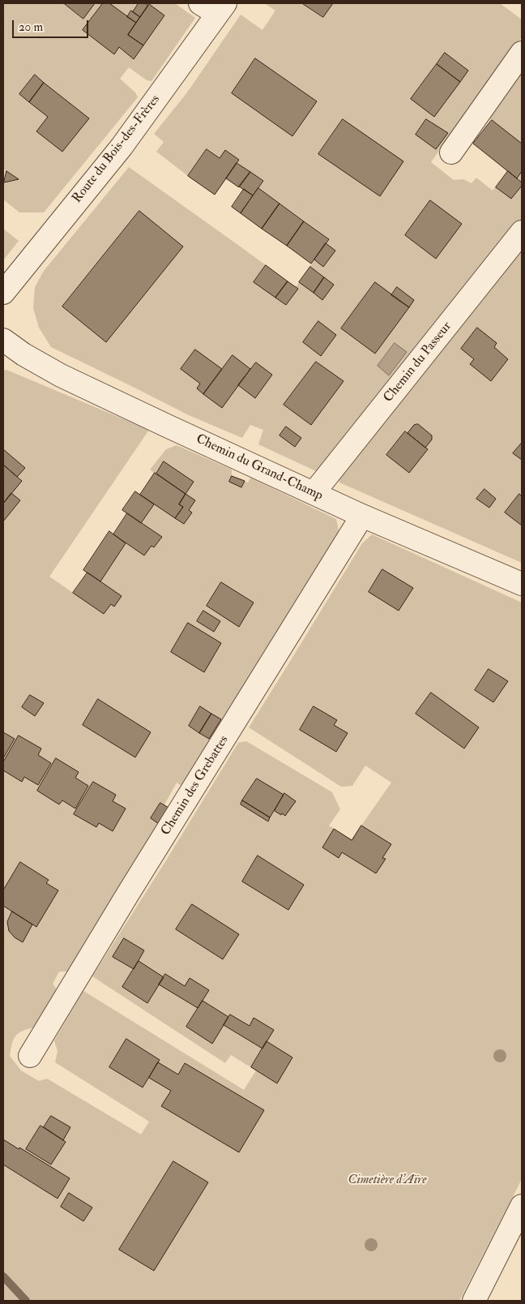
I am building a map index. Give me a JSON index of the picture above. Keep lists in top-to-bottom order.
{
  "streets": {
    "street": [
      "Route du Bois-des-Frères",
      "Chemin du Passeur",
      "Chemin du Grand-Champ",
      "Chemin des Grebattes"
    ]
  },
  "crossings": [
    ["Chemin du Passeur", "Chemin du Grand-Champ"],
    ["Chemin du Grand-Champ", "Chemin des Grebattes"]
  ],
  "parks": ["Cimetière d'Aïre"],
  "scale_bar": "20 m"
}
